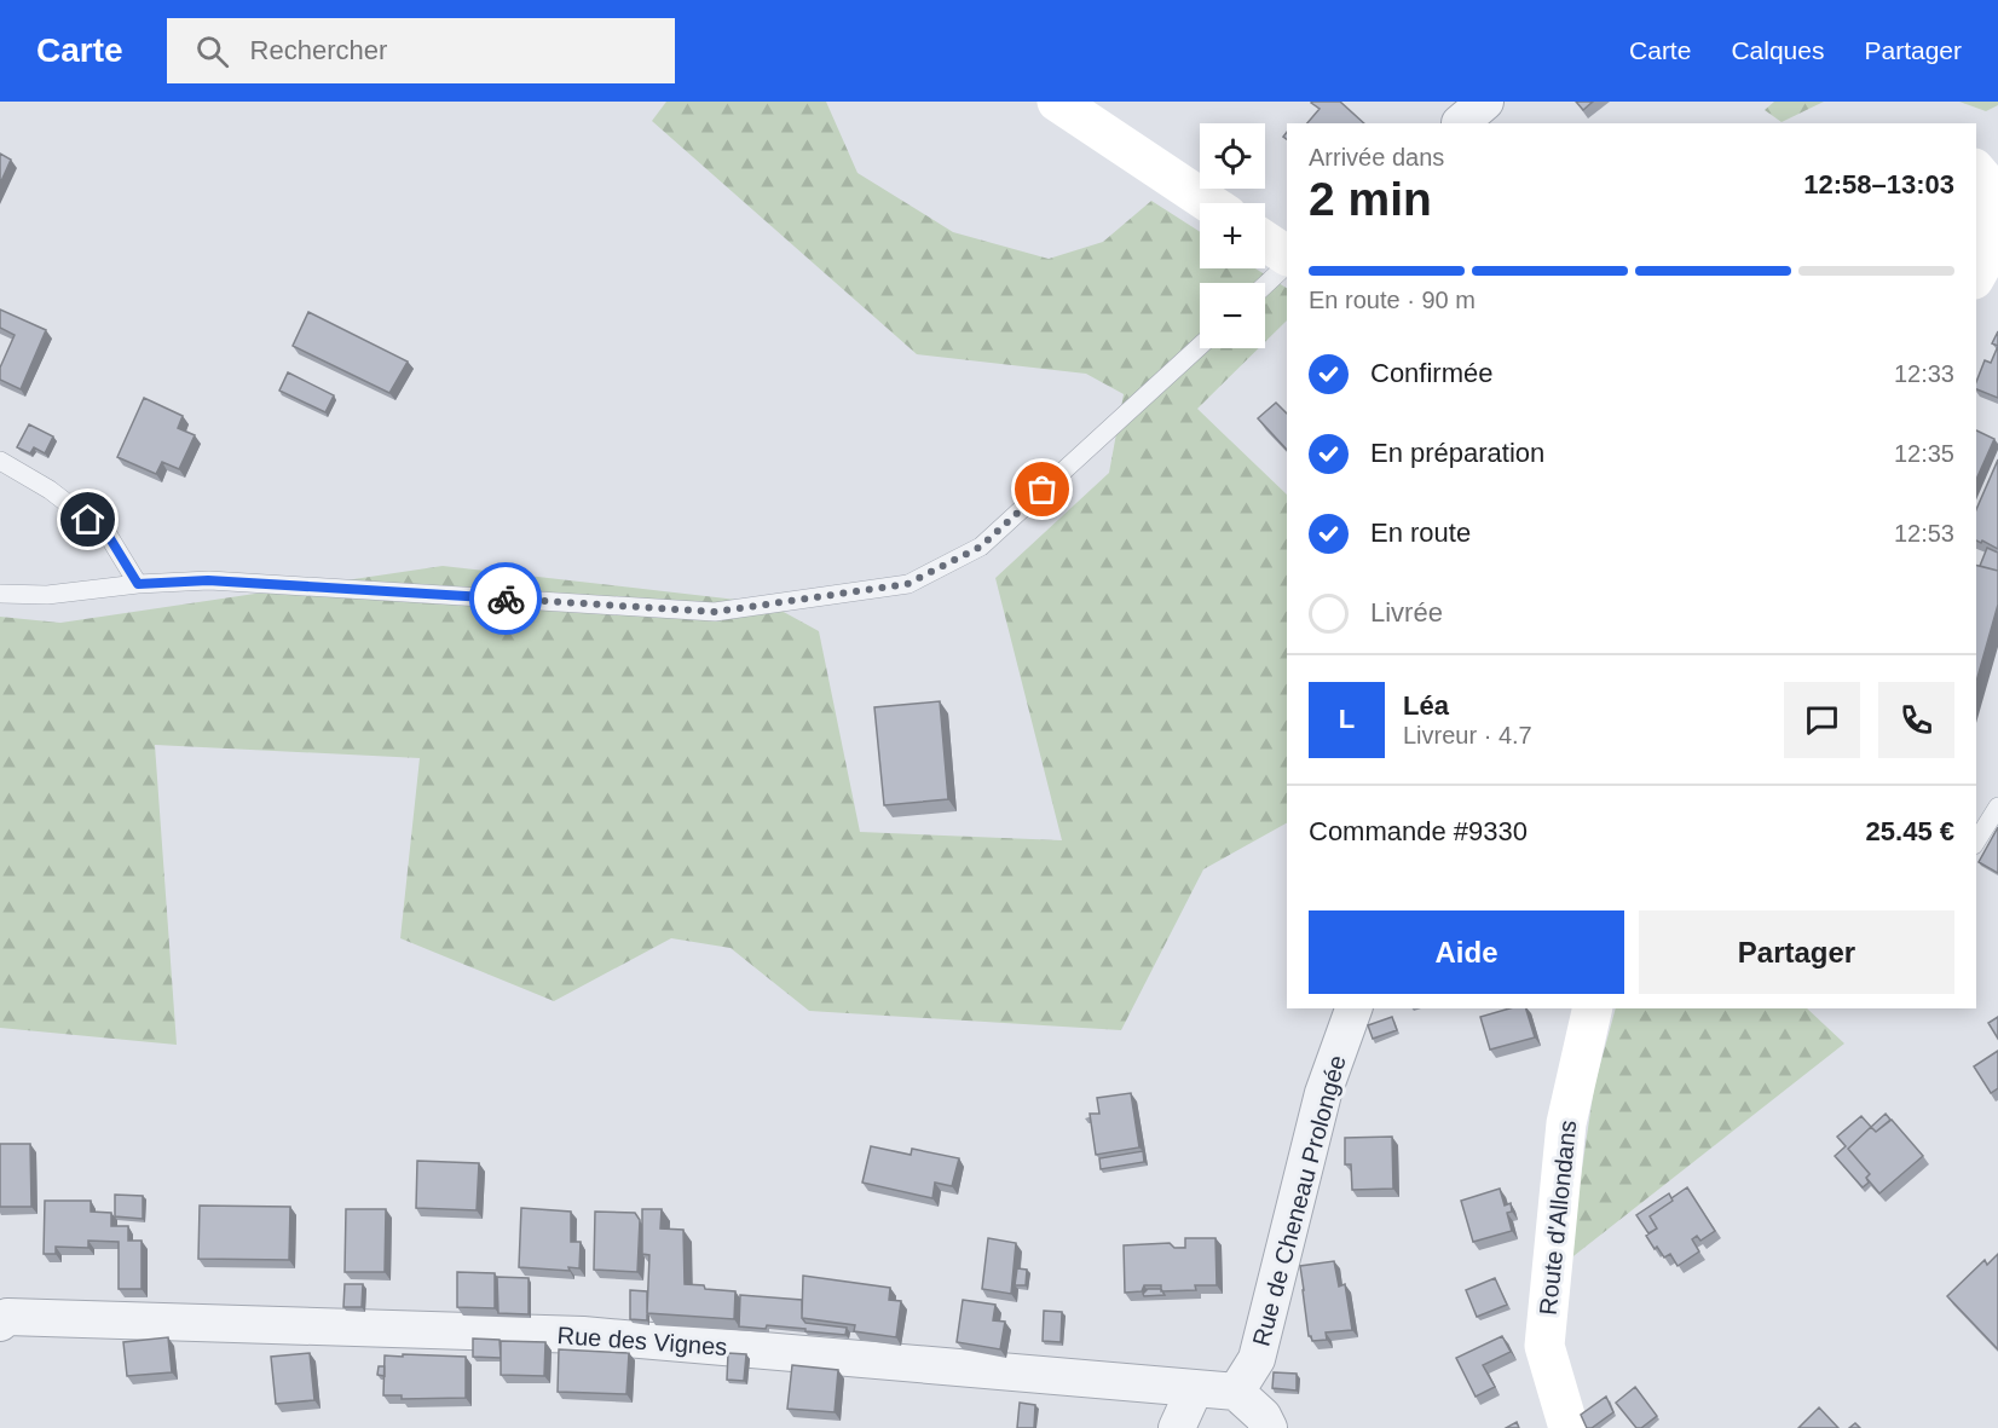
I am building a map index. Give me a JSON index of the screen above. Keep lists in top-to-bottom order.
{
  "streets": {
    "main road": ["Route d'Allondans"],
    "street": ["Rue de Cheneau Prolongée", "Rue des Vignes"]
  },
  "crossings": [
    ["Rue de Cheneau Prolongée", "Rue des Vignes"]
  ],
  "page": {
    "header": "Carte",
    "search": "Rechercher",
    "nav": ["Carte", "Calques", "Partager"],
    "map_buttons": ["+", "−"],
    "heading": ["2 min", "Arrivée dans", "12:58–13:03"],
    "panel": [
      "Léa",
      "Livreur · 4.7",
      "Commande #9330",
      "25.45 €"
    ],
    "bar": "En route · 90 m",
    "list": [
      ["Confirmée", "12:33"],
      ["En préparation", "12:35"],
      ["En route", "12:53"],
      "Livrée"
    ],
    "round": "L",
    "buttons": ["Aide", "Partager"]
  }
}
